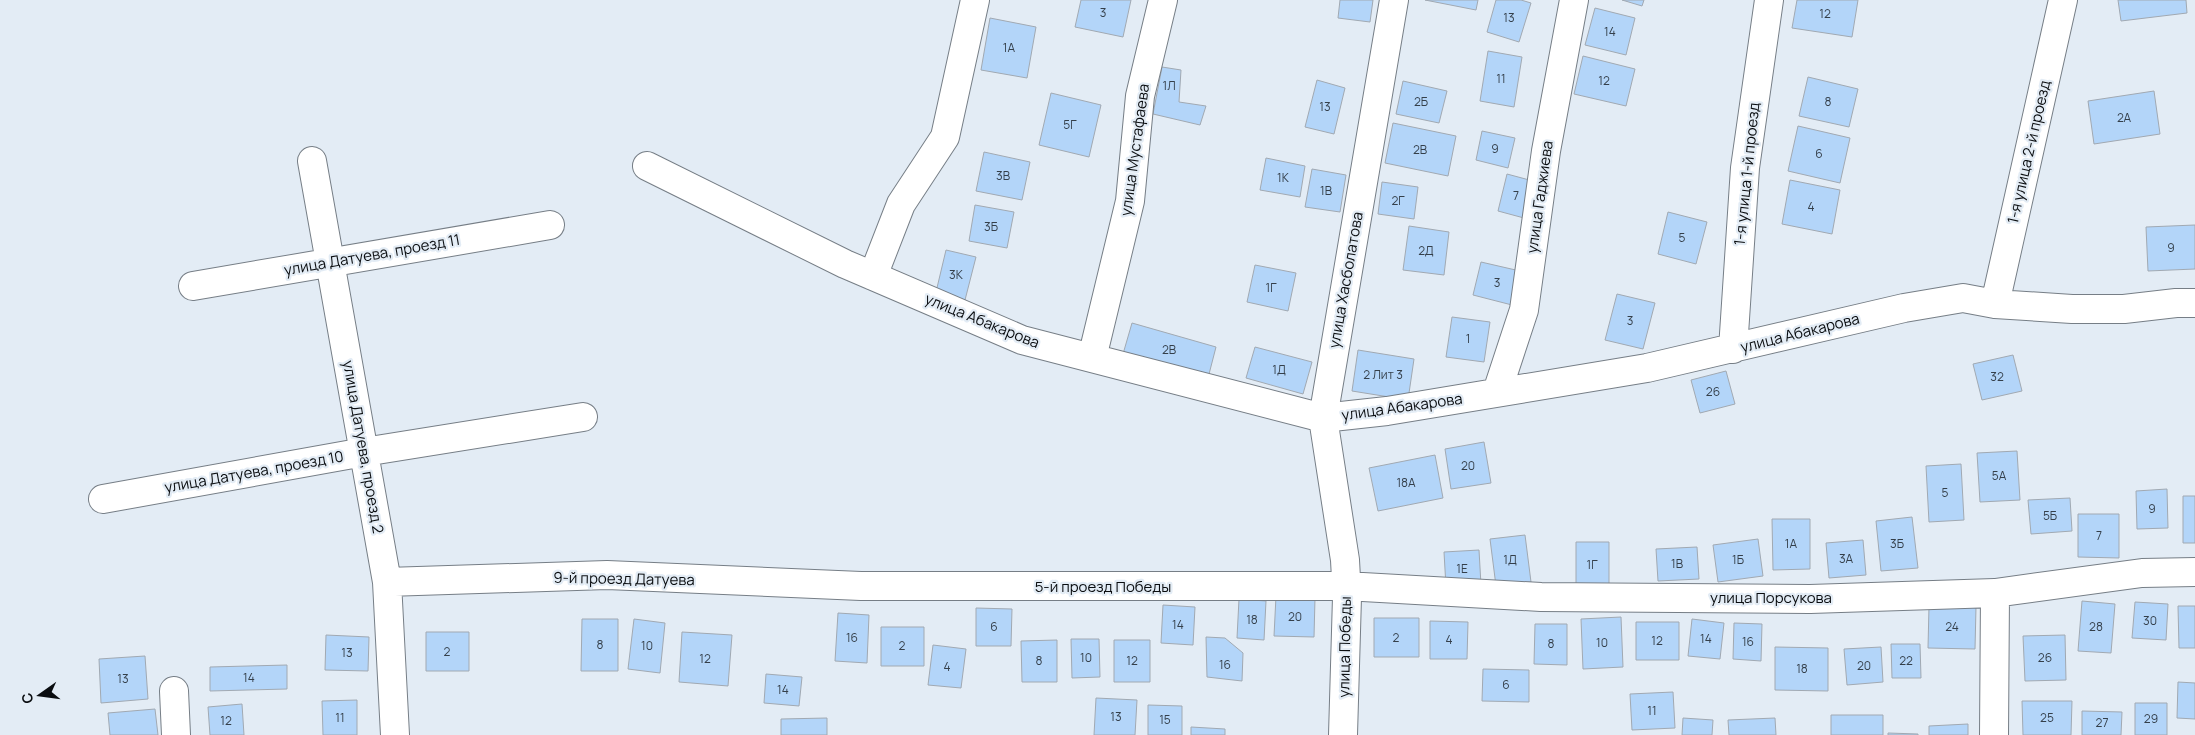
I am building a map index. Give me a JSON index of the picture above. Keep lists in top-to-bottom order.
{
  "streets": {
    "street": [
      "улица Мустафаева",
      "1-я улица 2-й проезд",
      "1-я улица 1-й проезд",
      "улица Гаджиева",
      "улица Датуева, проезд 11",
      "улица Хасболатова",
      "улица Абакарова",
      "улица Датуева, проезд 2",
      "улица Датуева, проезд 10",
      "9-й проезд Датуева",
      "5-й проезд Победы",
      "улица Порсукова",
      "улица Победы"
    ]
  },
  "crossings": [
    ["улица Мустафаева", "улица Абакарова"],
    ["1-я улица 2-й проезд", "улица Абакарова"],
    ["1-я улица 1-й проезд", "улица Абакарова"],
    ["улица Гаджиева", "улица Абакарова"],
    ["улица Датуева, проезд 11", "улица Датуева, проезд 2"],
    ["улица Хасболатова", "улица Абакарова"],
    ["улица Хасболатова", "5-й проезд Победы"],
    ["улица Хасболатова", "улица Порсукова"],
    ["улица Хасболатова", "улица Победы"],
    ["улица Датуева, проезд 2", "улица Датуева, проезд 10"],
    ["улица Датуева, проезд 2", "9-й проезд Датуева"],
    ["9-й проезд Датуева", "5-й проезд Победы"],
    ["5-й проезд Победы", "улица Порсукова"],
    ["5-й проезд Победы", "улица Победы"],
    ["улица Порсукова", "улица Победы"]
  ],
  "house_numbers": [
    "3",
    "12",
    "13",
    "14",
    "1А",
    "11",
    "12",
    "1Л",
    "2Б",
    "8",
    "13",
    "2А",
    "5Г",
    "9",
    "2В",
    "6",
    "3В",
    "1К",
    "1В",
    "7",
    "2Г",
    "4",
    "3Б",
    "5",
    "9",
    "2Д",
    "3К",
    "3",
    "1Г",
    "3",
    "1",
    "2В",
    "1Д",
    "2 Лит 3",
    "32",
    "26",
    "20",
    "5А",
    "18А",
    "5",
    "9",
    "5Б",
    "7",
    "1А",
    "3Б",
    "3А",
    "1Д",
    "1Б",
    "1В",
    "1Г",
    "1Е",
    "20",
    "18",
    "30",
    "14",
    "6",
    "24",
    "28",
    "16",
    "2",
    "14",
    "4",
    "12",
    "16",
    "10",
    "8",
    "8",
    "10",
    "2",
    "2",
    "13",
    "10",
    "26",
    "12",
    "8",
    "12",
    "22",
    "16",
    "20",
    "4",
    "18",
    "14",
    "13",
    "6",
    "14",
    "11",
    "13",
    "11",
    "25",
    "29",
    "15",
    "12",
    "27"
  ],
  "north": "left"
}
